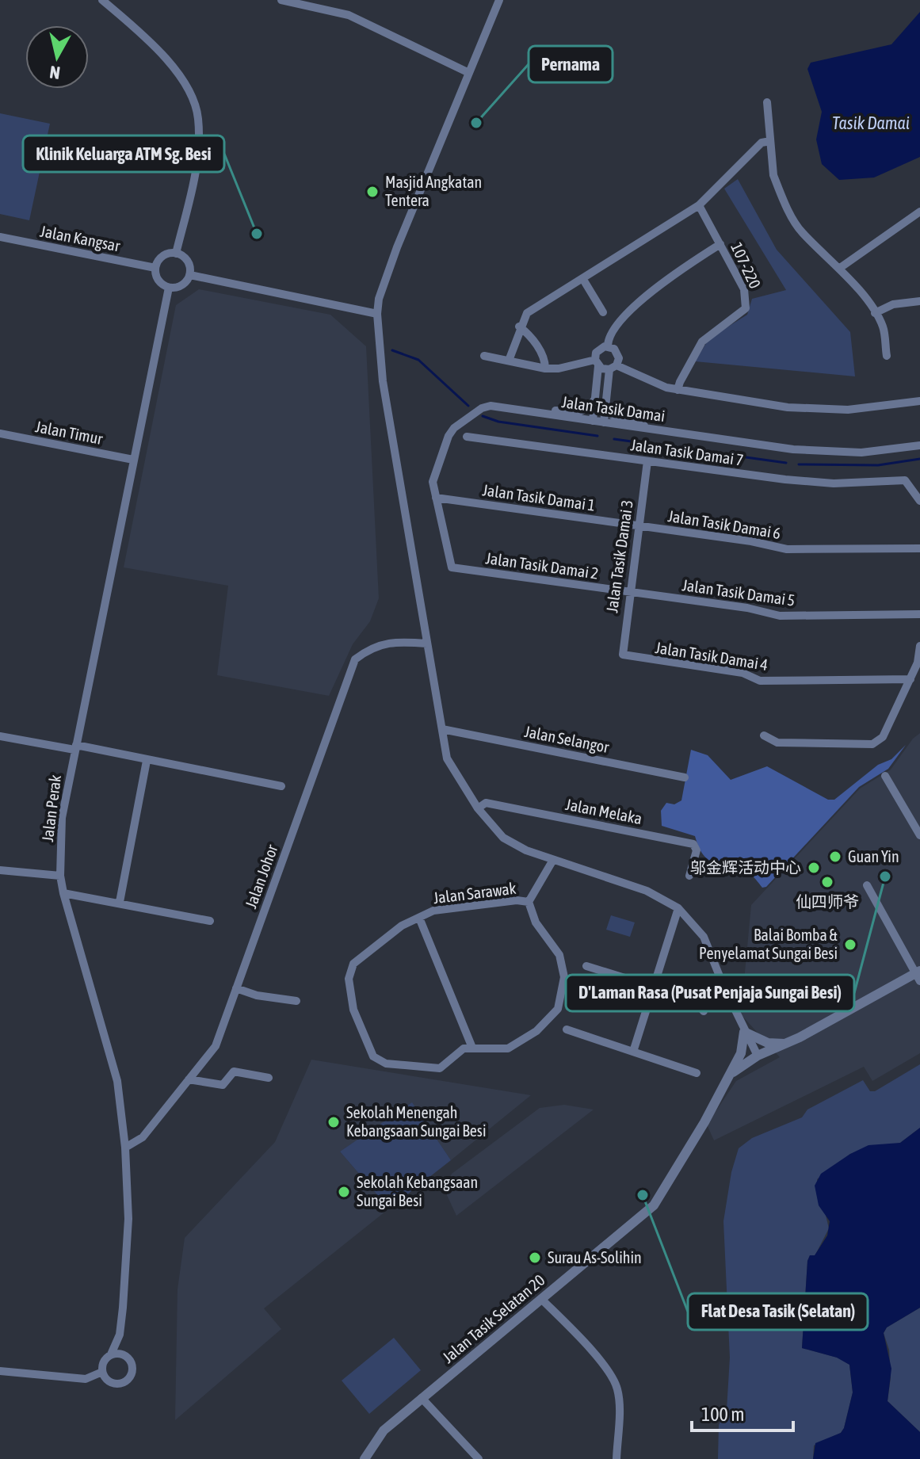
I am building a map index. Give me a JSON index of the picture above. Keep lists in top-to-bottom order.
{
  "streets": {
    "street": [
      "Jalan Kangsar",
      "107-220",
      "Jalan Tasik Damai",
      "Jalan Timur",
      "Jalan Tasik Damai 7",
      "Jalan Tasik Damai 1",
      "Jalan Tasik Damai 6",
      "Jalan Tasik Damai 3",
      "Jalan Tasik Damai 2",
      "Jalan Tasik Damai 5",
      "Jalan Tasik Damai 4",
      "Jalan Selangor",
      "Jalan Perak",
      "Jalan Melaka",
      "Jalan Johor",
      "Jalan Sarawak",
      "Jalan Tasik Selatan 20"
    ]
  },
  "crossings": [
    ["Jalan Kangsar", "Jalan Perak"],
    ["Jalan Tasik Damai", "Jalan Tasik Damai 1"],
    ["Jalan Tasik Damai", "Jalan Tasik Damai 2"],
    ["Jalan Timur", "Jalan Perak"],
    ["Jalan Tasik Damai 7", "Jalan Tasik Damai 3"],
    ["Jalan Tasik Damai 1", "Jalan Tasik Damai 6"],
    ["Jalan Tasik Damai 1", "Jalan Tasik Damai 3"],
    ["Jalan Tasik Damai 6", "Jalan Tasik Damai 3"],
    ["Jalan Tasik Damai 3", "Jalan Tasik Damai 2"],
    ["Jalan Tasik Damai 3", "Jalan Tasik Damai 5"],
    ["Jalan Tasik Damai 3", "Jalan Tasik Damai 4"],
    ["Jalan Tasik Damai 2", "Jalan Tasik Damai 5"],
    ["Jalan Perak", "Jalan Johor"]
  ],
  "water": ["Tasik Damai"],
  "places": [
    "Pernama",
    "Masjid Angkatan Tentera",
    "Klinik Keluarga ATM Sg. Besi",
    "Guan Yin",
    "邬金辉活动中心",
    "D'Laman Rasa (Pusat Penjaja Sungai Besi)",
    "仙四师爷",
    "Balai Bomba & Penyelamat Sungai Besi",
    "Sekolah Menengah Kebangsaan Sungai Besi",
    "Sekolah Kebangsaan Sungai Besi",
    "Flat Desa Tasik (Selatan)",
    "Surau As-Solihin"
  ],
  "scale_bar": "100 m",
  "north": "bottom"
}
